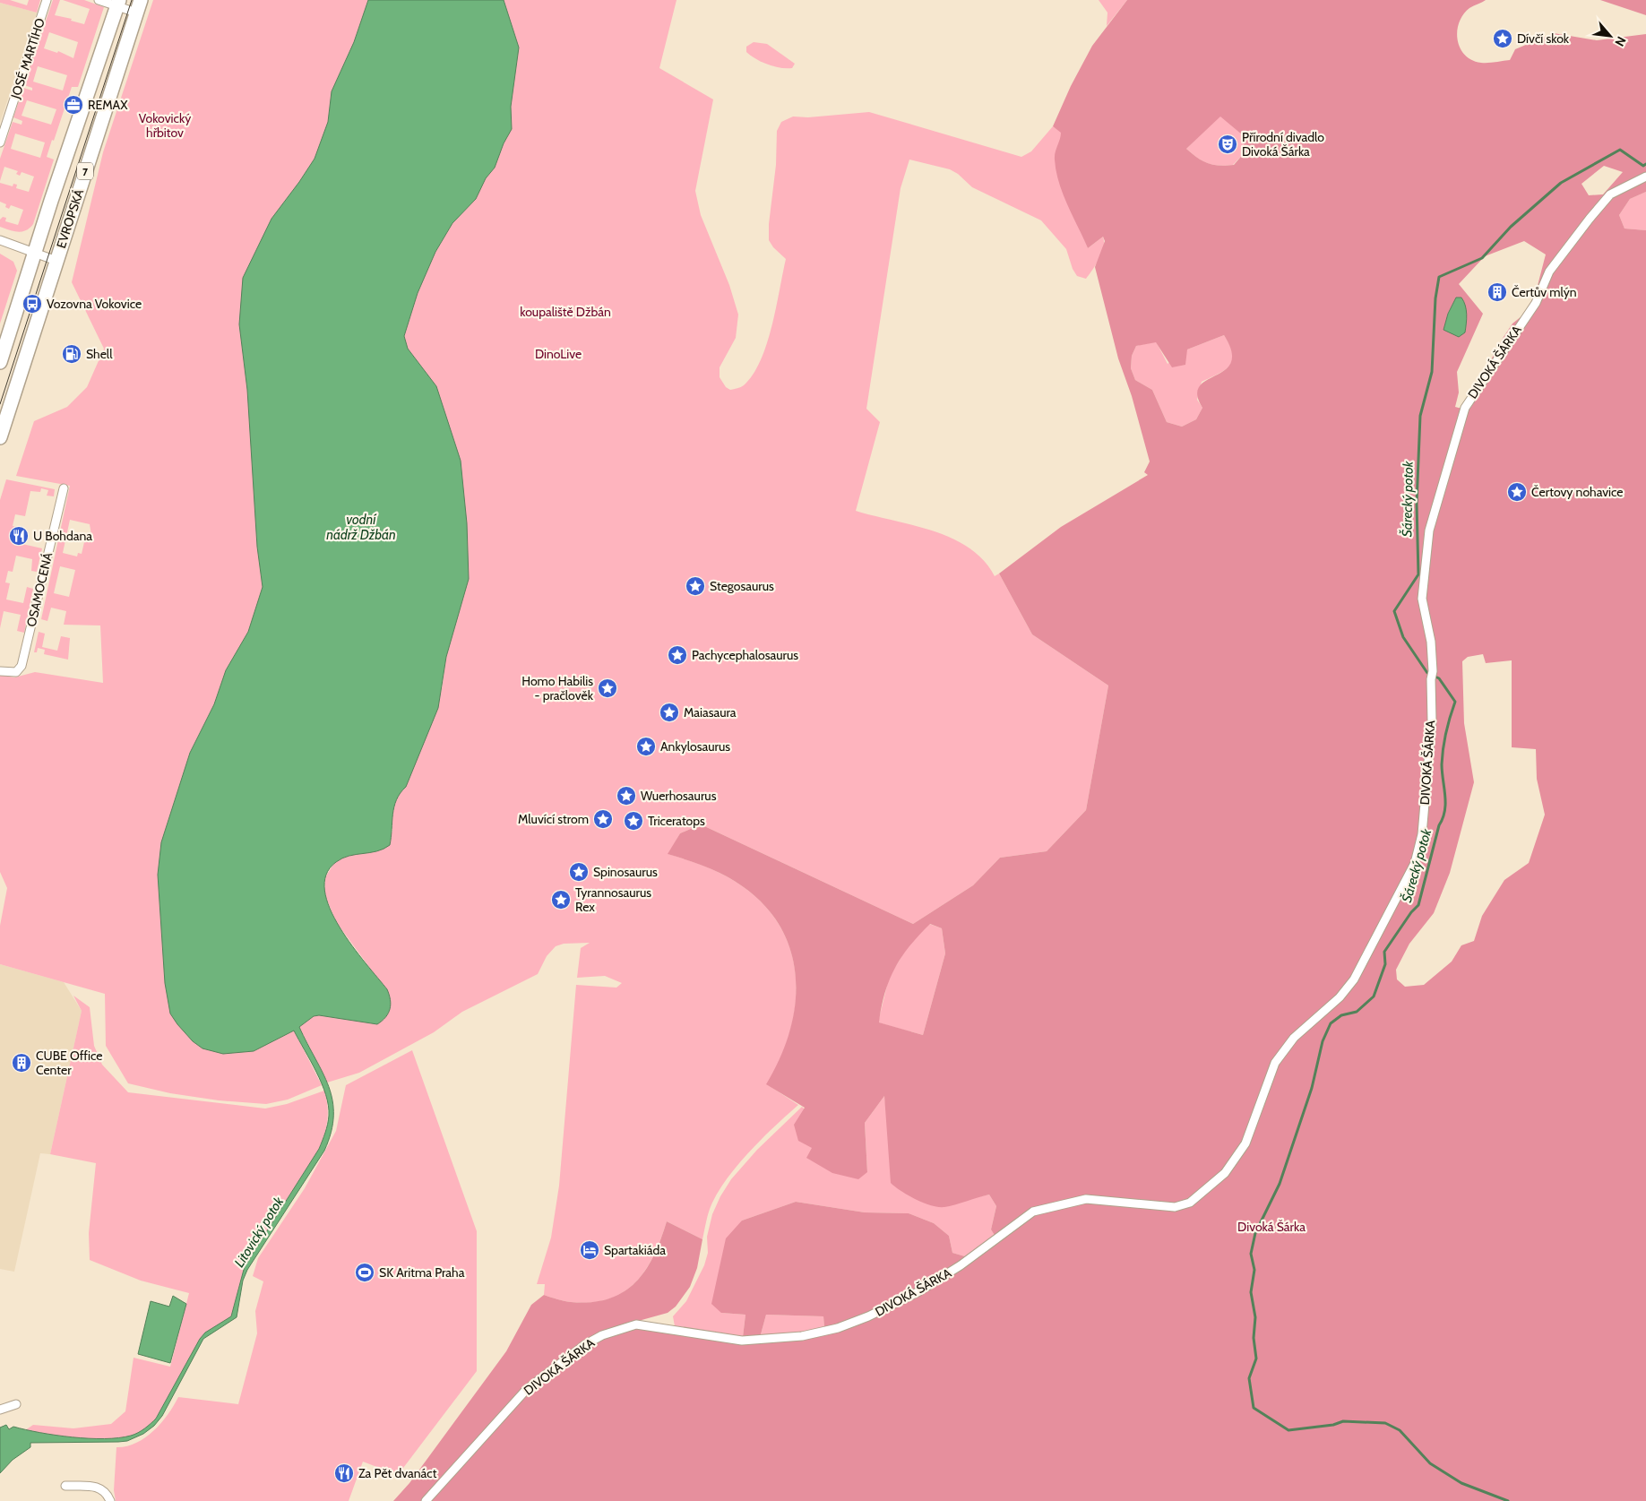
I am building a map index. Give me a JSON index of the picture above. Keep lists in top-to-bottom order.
{
  "streets": {
    "main road": ["7", "EVROPSKÁ"],
    "street": ["JOSÉ MARTÍHO", "DIVOKÁ ŠÁRKA", "OSAMOCENÁ"]
  },
  "water": ["Šárecký potok", "vodní nádrž Džbán", "Litovický potok"],
  "parks": [
    "Vokovický hřbitov",
    "koupaliště Džbán",
    "DinoLive",
    "Divoká Šárka"
  ],
  "places": {
    "place": [
      "Dívčí skok",
      "Čertovy nohavice",
      "Stegosaurus",
      "Pachycephalosaurus",
      "Homo Habilis - pračlověk",
      "Maiasaura",
      "Ankylosaurus",
      "Wuerhosaurus",
      "Mluvící strom",
      "Triceratops",
      "Spinosaurus",
      "Tyrannosaurus Rex"
    ],
    "office": ["REMAX"],
    "theatre": ["Přírodní divadlo Divoká Šárka"],
    "building": ["Čertův mlýn", "CUBE Office Center"],
    "bus stop": ["Vozovna Vokovice"],
    "fuel station": ["Shell"],
    "restaurant": ["U Bohdana", "Za Pět dvanáct"],
    "hotel": ["Spartakiáda"],
    "sports": ["SK Aritma Praha"]
  },
  "north": "bottom right"
}
